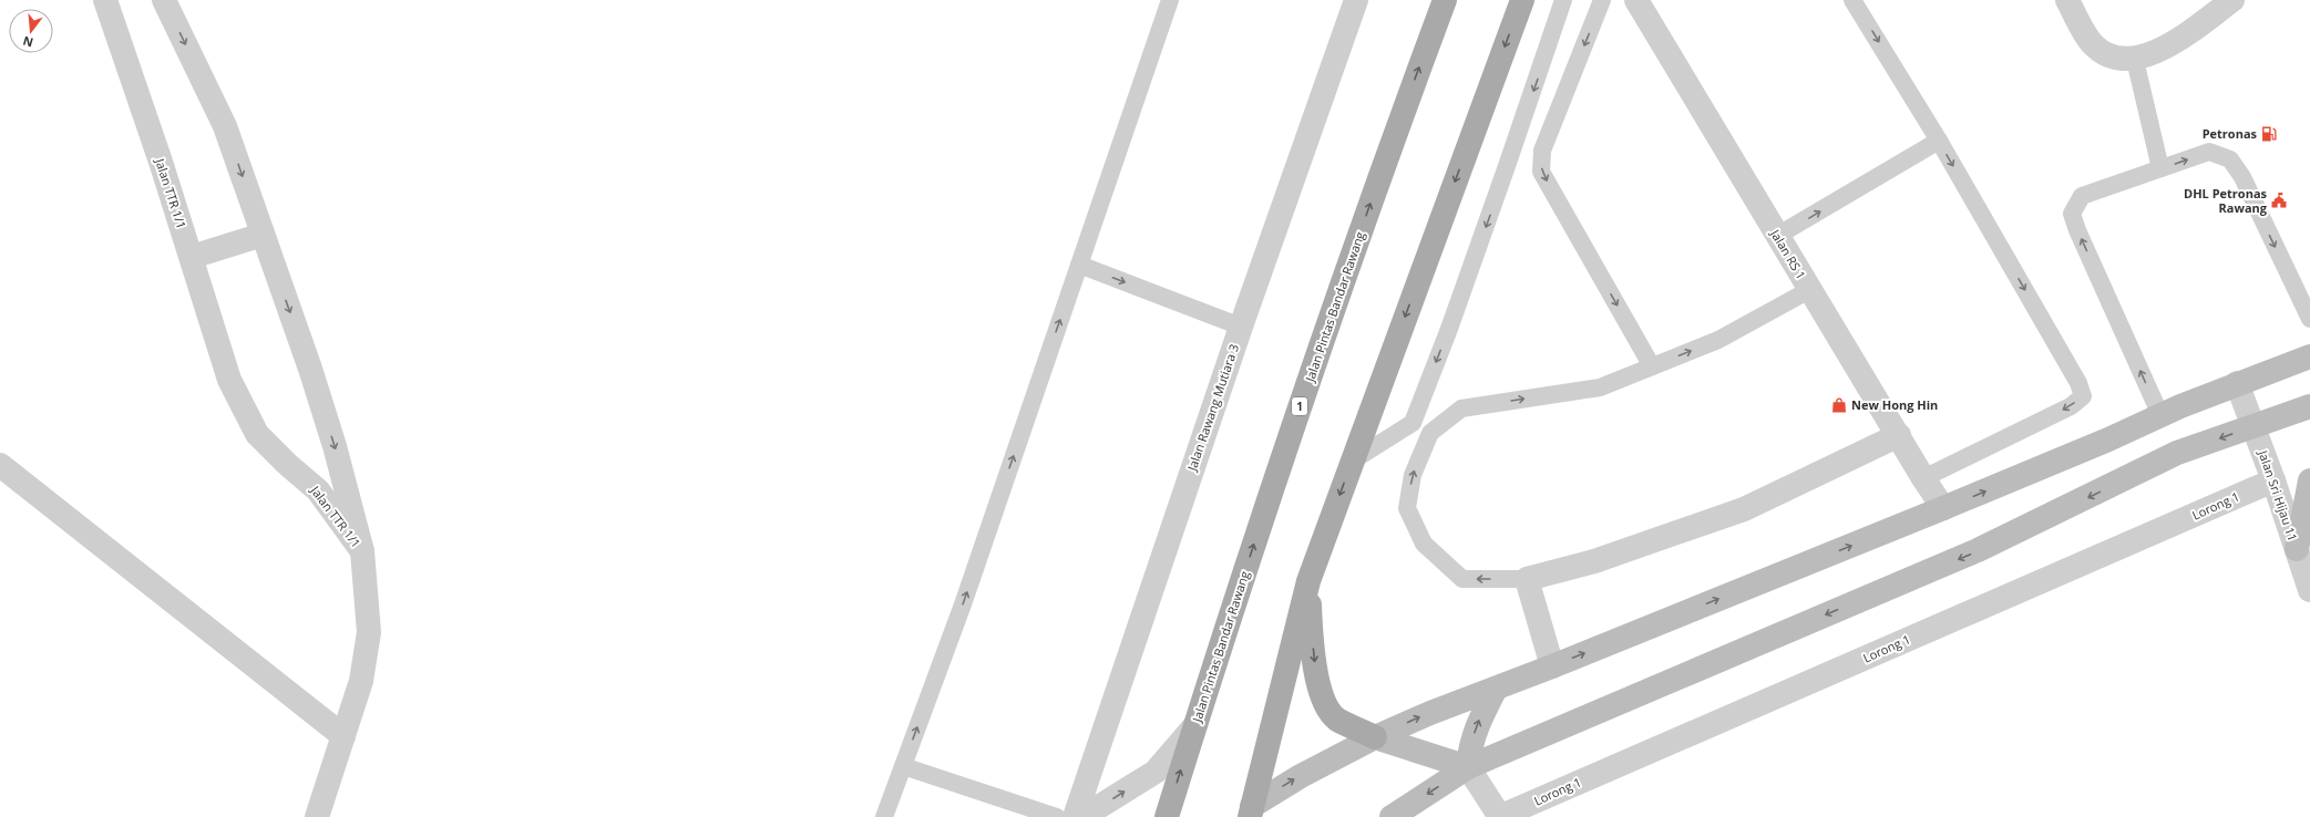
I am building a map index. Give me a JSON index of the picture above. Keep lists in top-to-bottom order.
{
  "streets": {
    "main road": ["Jalan Pintas Bandar Rawang", "1"],
    "street": [
      "Jalan TTR 1/1",
      "Jalan RS 1",
      "Jalan Rawang Mutiara 3",
      "Jalan Sri Hijau 11",
      "Lorong 1"
    ]
  },
  "crossings": [
    ["Jalan Sri Hijau 11", "Lorong 1"]
  ],
  "places": {
    "fuel station": ["Petronas"],
    "public building": ["DHL Petronas Rawang"],
    "shop": ["New Hong Hin"]
  },
  "north": "bottom"
}
